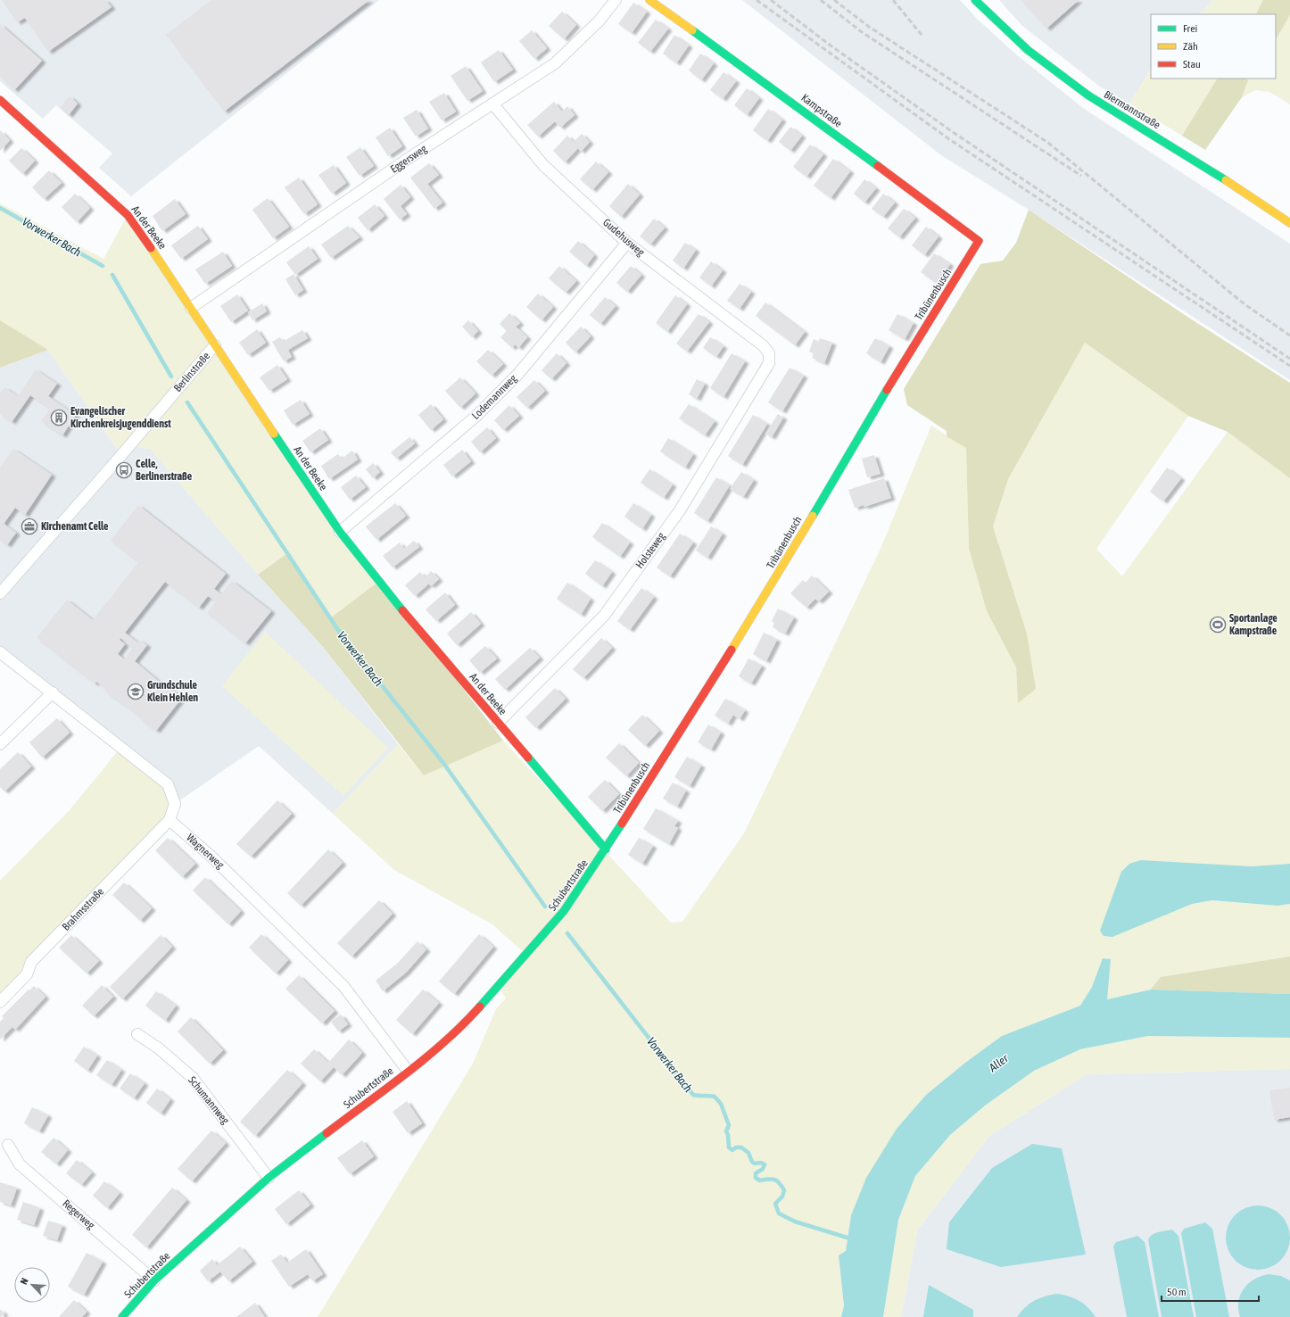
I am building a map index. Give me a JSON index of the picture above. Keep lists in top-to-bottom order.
{
  "streets": {
    "street": [
      "Biermannstraße",
      "Kampstraße",
      "Eggersweg",
      "An der Beeke",
      "Gudehusweg",
      "Tribünenbusch",
      "Berlinstraße",
      "Lodemannweg",
      "Holsteweg",
      "Wagnerweg",
      "Schubertstraße",
      "Brahmsstraße",
      "Schumannweg",
      "Regerweg"
    ]
  },
  "crossings": [
    ["Kampstraße", "Tribünenbusch"],
    ["Eggersweg", "An der Beeke"],
    ["Eggersweg", "Gudehusweg"],
    ["An der Beeke", "Tribünenbusch"],
    ["An der Beeke", "Berlinstraße"],
    ["An der Beeke", "Lodemannweg"],
    ["An der Beeke", "Holsteweg"],
    ["An der Beeke", "Schubertstraße"],
    ["Gudehusweg", "Lodemannweg"],
    ["Gudehusweg", "Holsteweg"],
    ["Tribünenbusch", "Schubertstraße"],
    ["Wagnerweg", "Schubertstraße"],
    ["Wagnerweg", "Brahmsstraße"],
    ["Schubertstraße", "Schumannweg"],
    ["Schubertstraße", "Regerweg"]
  ],
  "water": ["Vorwerker Bach", "Aller"],
  "places": {
    "building": ["Evangelischer Kirchenkreisjugenddienst"],
    "bus stop": ["Celle, Berlinerstraße"],
    "office": ["Kirchenamt Celle"],
    "sports": ["Sportanlage Kampstraße"],
    "school or university": ["Grundschule Klein Hehlen"]
  },
  "legend": ["Frei", "Zäh", "Stau"],
  "scale_bar": "50 m",
  "north": "top left"
}
